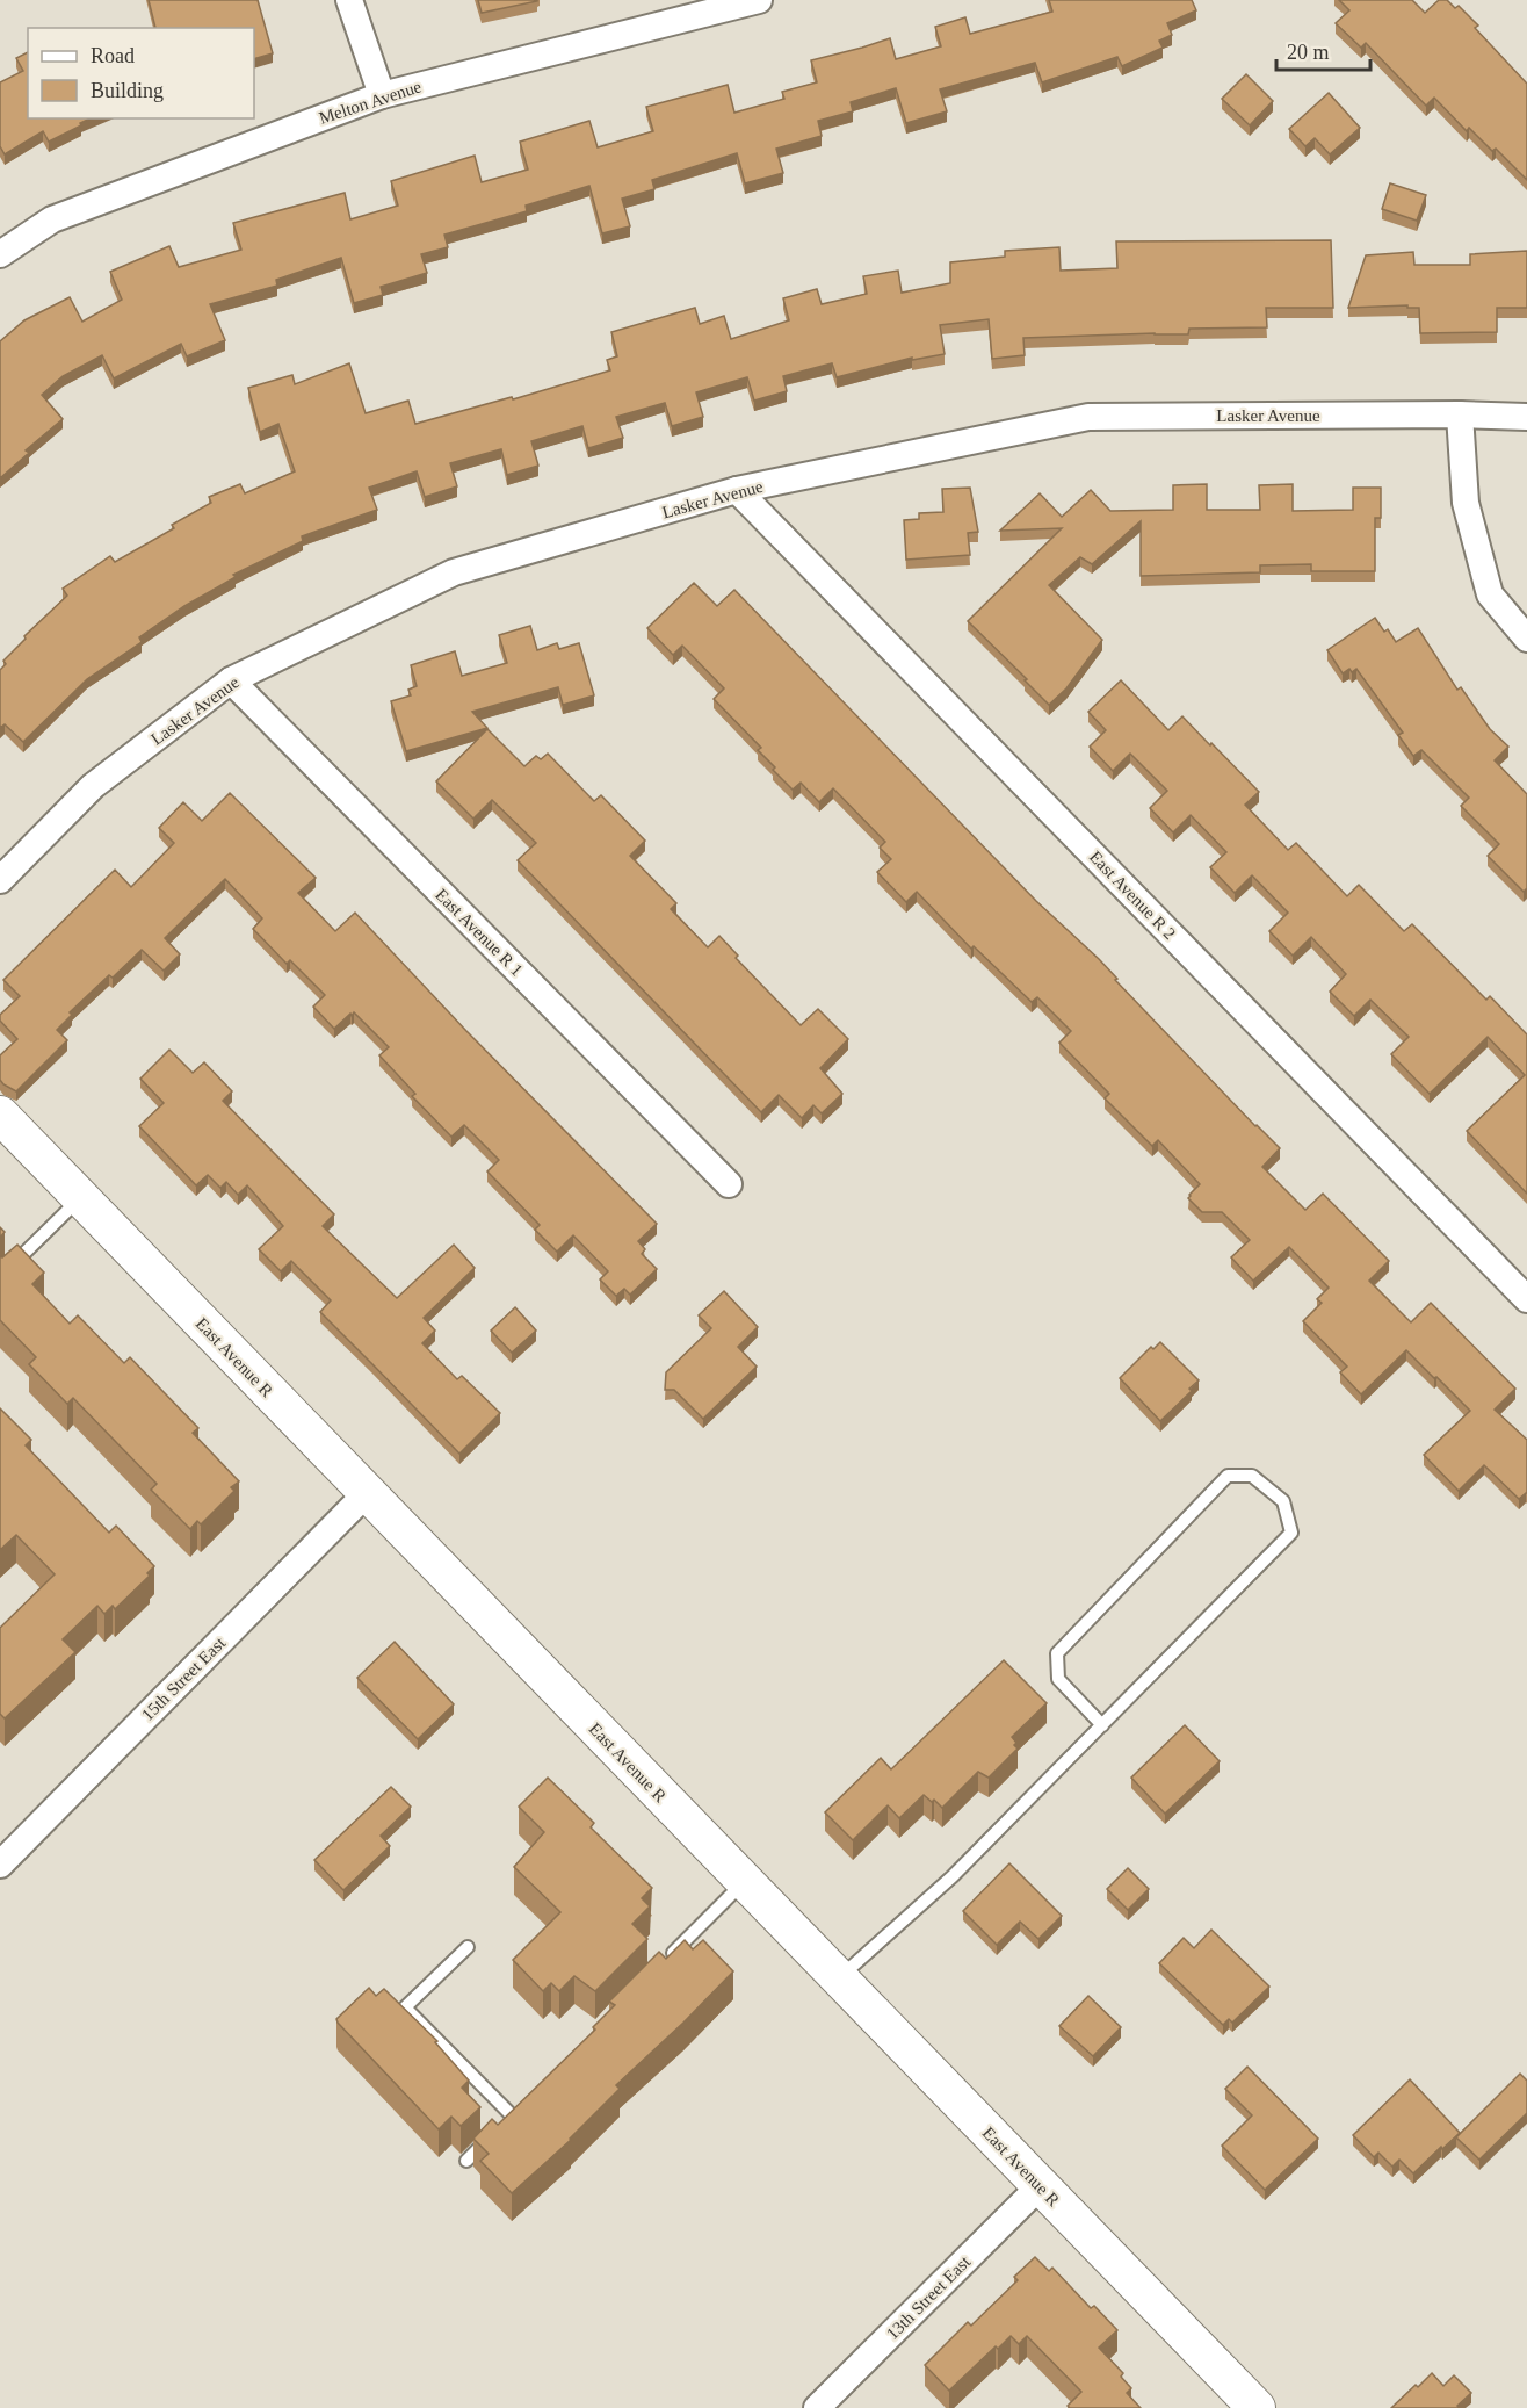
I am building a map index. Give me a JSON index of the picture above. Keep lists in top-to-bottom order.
{
  "streets": {
    "main road": ["East Avenue R"],
    "street": [
      "Melton Avenue",
      "Lasker Avenue",
      "East Avenue R 2",
      "East Avenue R 1",
      "15th Street East",
      "13th Street East"
    ]
  },
  "crossings": [
    ["Lasker Avenue", "East Avenue R 2"],
    ["Lasker Avenue", "East Avenue R 1"],
    ["East Avenue R", "15th Street East"],
    ["East Avenue R", "13th Street East"]
  ],
  "legend": ["Road", "Building"],
  "scale_bar": "20 m"
}
